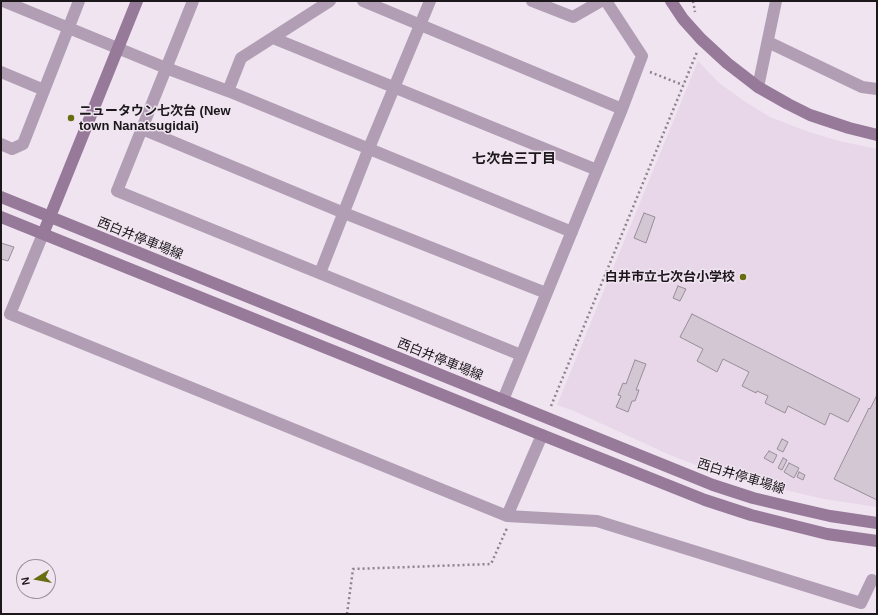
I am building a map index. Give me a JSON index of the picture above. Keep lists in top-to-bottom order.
{
  "streets": {
    "main road": ["西白井停車場線"]
  },
  "districts": ["七次台三丁目"],
  "places": ["ニュータウン七次台 (New town Nanatsugidai)", "白井市立七次台小学校"],
  "north": "left"
}
